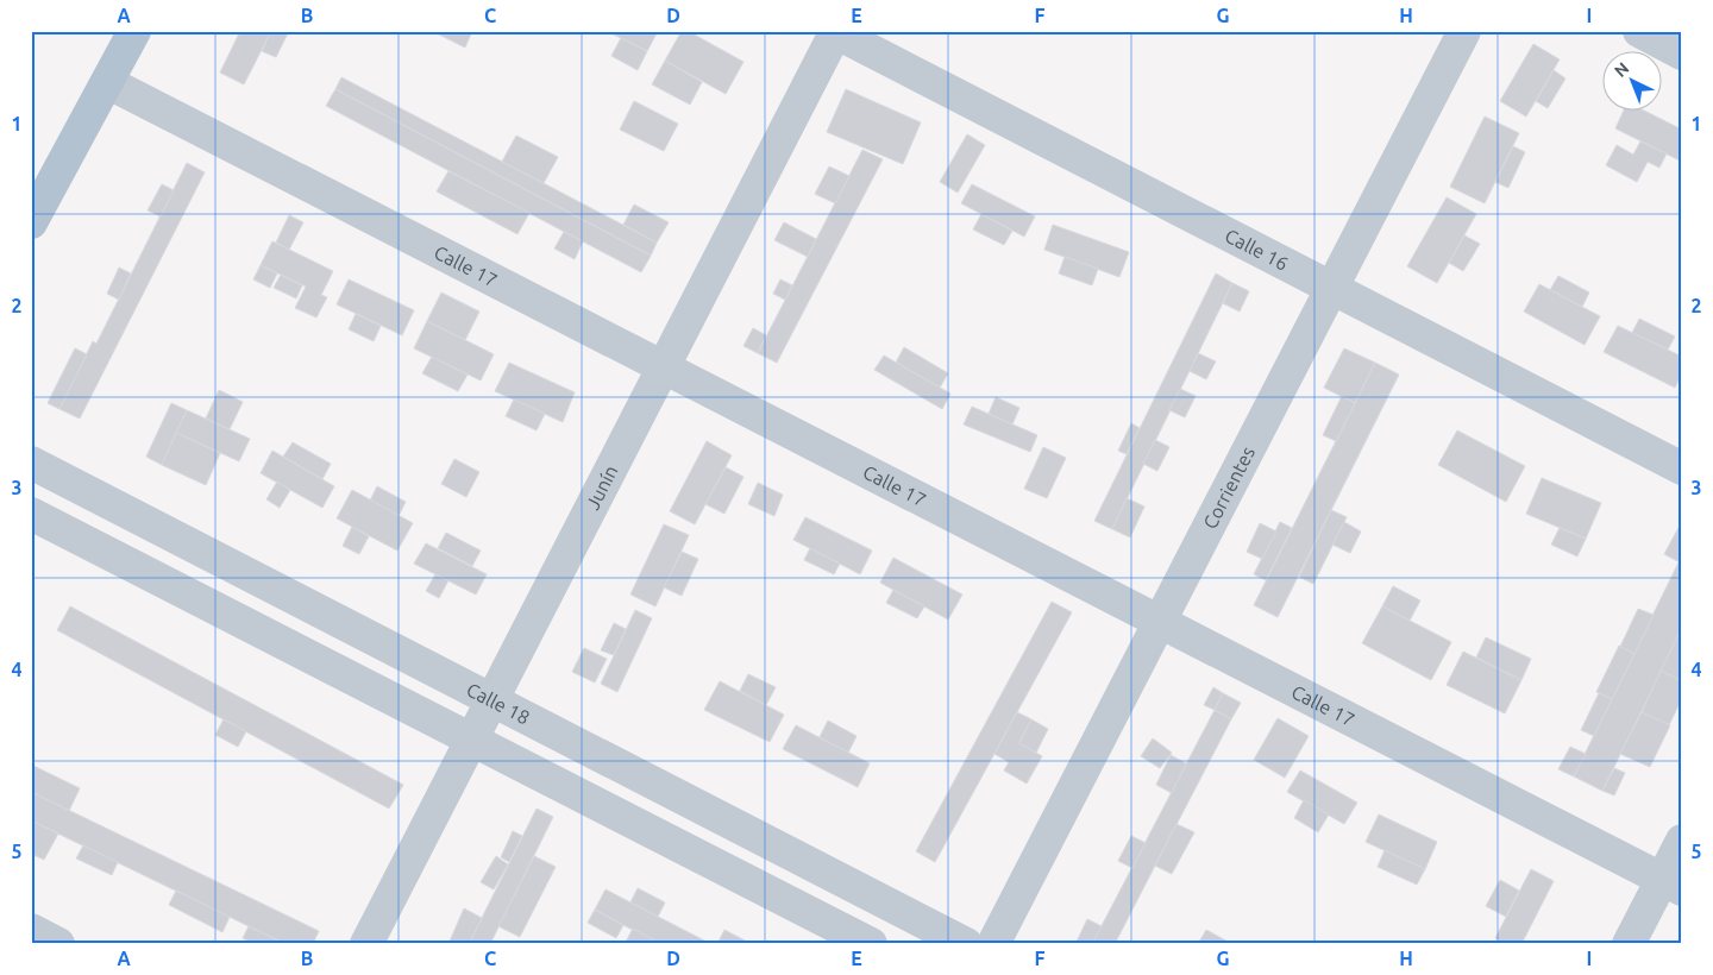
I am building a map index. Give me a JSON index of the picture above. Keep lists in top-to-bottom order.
{
  "streets": {
    "street": [
      "Calle 16",
      "Calle 17",
      "Junín",
      "Corrientes",
      "Calle 18"
    ]
  },
  "crossings": [
    ["Calle 16", "Junín"],
    ["Calle 16", "Corrientes"],
    ["Calle 17", "Junín"],
    ["Calle 17", "Corrientes"],
    ["Junín", "Calle 18"]
  ],
  "north": "top left",
  "grid": {
    "columns": [
      "A",
      "B",
      "C",
      "D",
      "E",
      "F",
      "G",
      "H",
      "I"
    ],
    "rows": [
      "1",
      "2",
      "3",
      "4",
      "5"
    ]
  }
}
